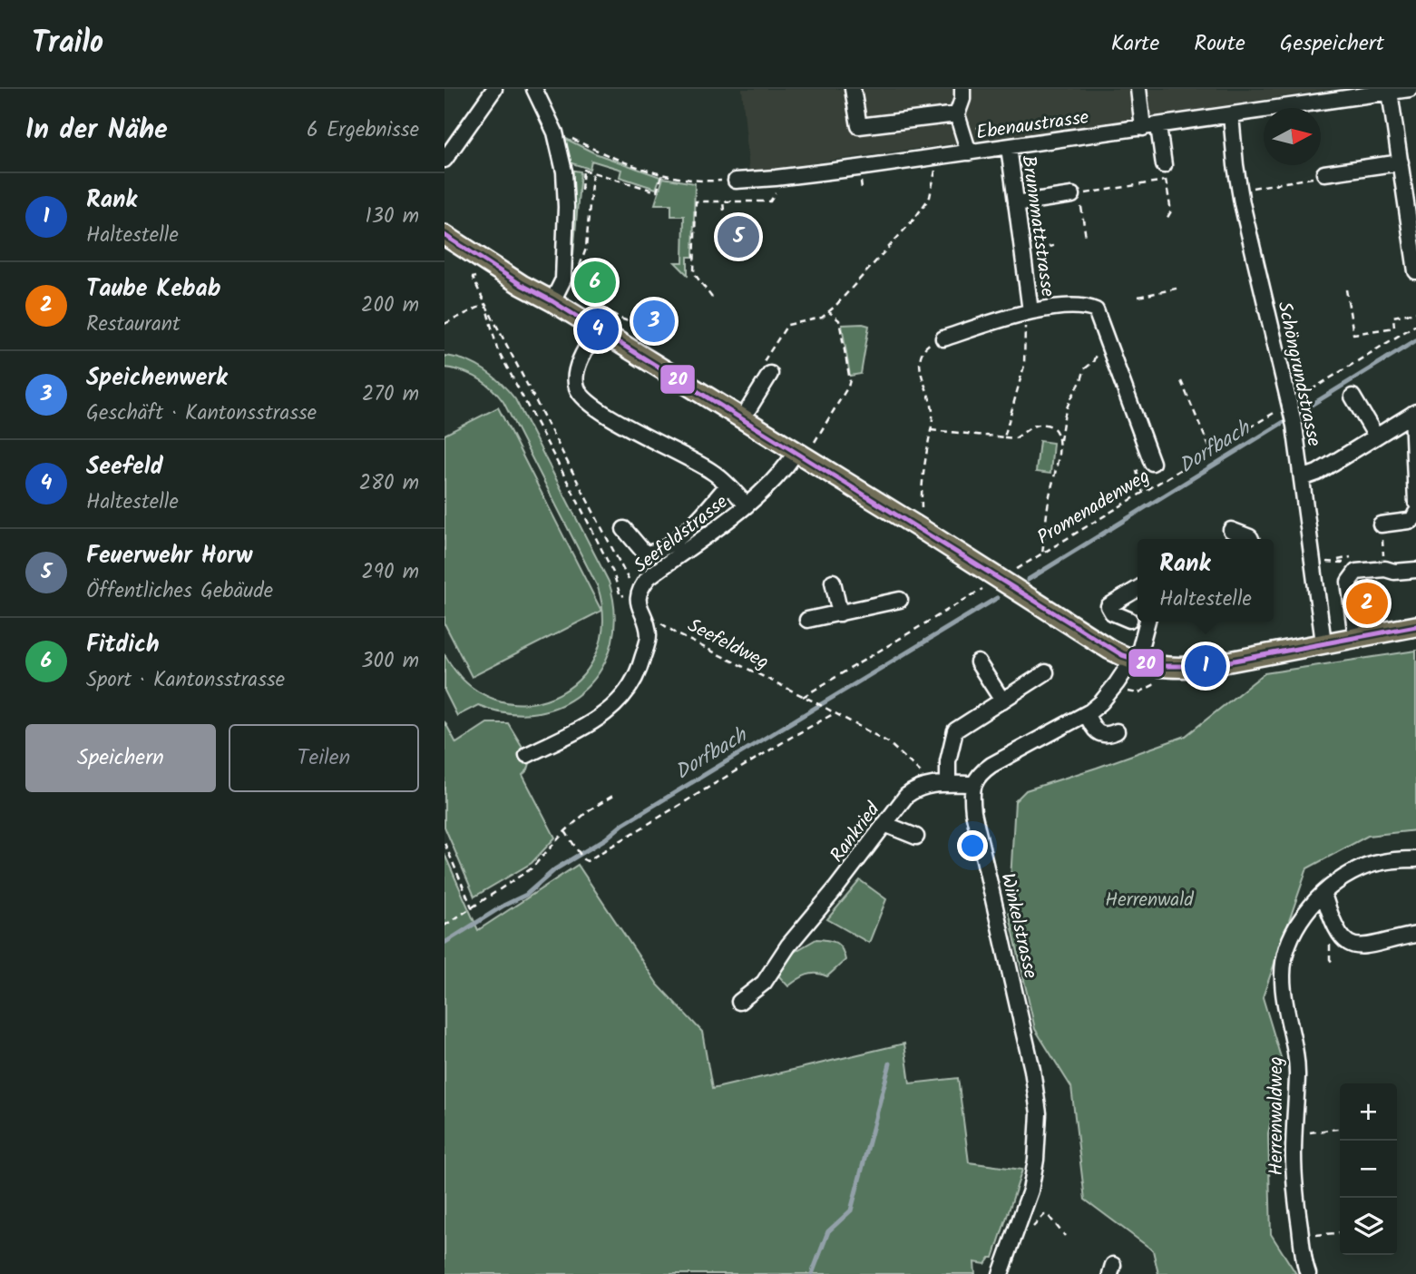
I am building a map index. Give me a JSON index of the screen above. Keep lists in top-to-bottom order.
{
  "streets": {
    "street": [
      "Ebenaustrasse",
      "Brunnmattstrasse",
      "Schöngrundstrasse",
      "Seefeldstrasse",
      "Rankried",
      "Winkelstrasse",
      "Herrenwaldweg"
    ],
    "path": ["Promenadenweg", "Seefeldweg"]
  },
  "crossings": [
    ["Ebenaustrasse", "Brunnmattstrasse"],
    ["Ebenaustrasse", "Schöngrundstrasse"],
    ["Schöngrundstrasse", "Promenadenweg"],
    ["Seefeldstrasse", "Seefeldweg"],
    ["Rankried", "Winkelstrasse"]
  ],
  "water": ["Dorfbach"],
  "parks": ["Herrenwald"],
  "lines": ["transit line 20"],
  "north": "right",
  "page": {
    "header": "Trailo",
    "nav": ["Karte", "Route", "Gespeichert"],
    "heading": ["In der Nähe", "6 Ergebnisse"],
    "list": [
      {
        "mark": "1",
        "name": "Rank",
        "note": "Haltestelle",
        "value": "130 m"
      },
      {
        "mark": "2",
        "name": "Taube Kebab",
        "note": "Restaurant",
        "value": "200 m"
      },
      {
        "mark": "3",
        "name": "Speichenwerk",
        "note": "Geschäft · Kantonsstrasse",
        "value": "270 m"
      },
      {
        "mark": "4",
        "name": "Seefeld",
        "note": "Haltestelle",
        "value": "280 m"
      },
      {
        "mark": "5",
        "name": "Feuerwehr Horw",
        "note": "Öffentliches Gebäude",
        "value": "290 m"
      },
      {
        "mark": "6",
        "name": "Fitdich",
        "note": "Sport · Kantonsstrasse",
        "value": "300 m"
      }
    ],
    "pins": [
      "5",
      "6",
      "3",
      "4",
      "2",
      "1"
    ],
    "popup": ["Rank", "Haltestelle"],
    "buttons": ["Speichern", "Teilen"],
    "map_buttons": ["+", "−"]
  }
}
